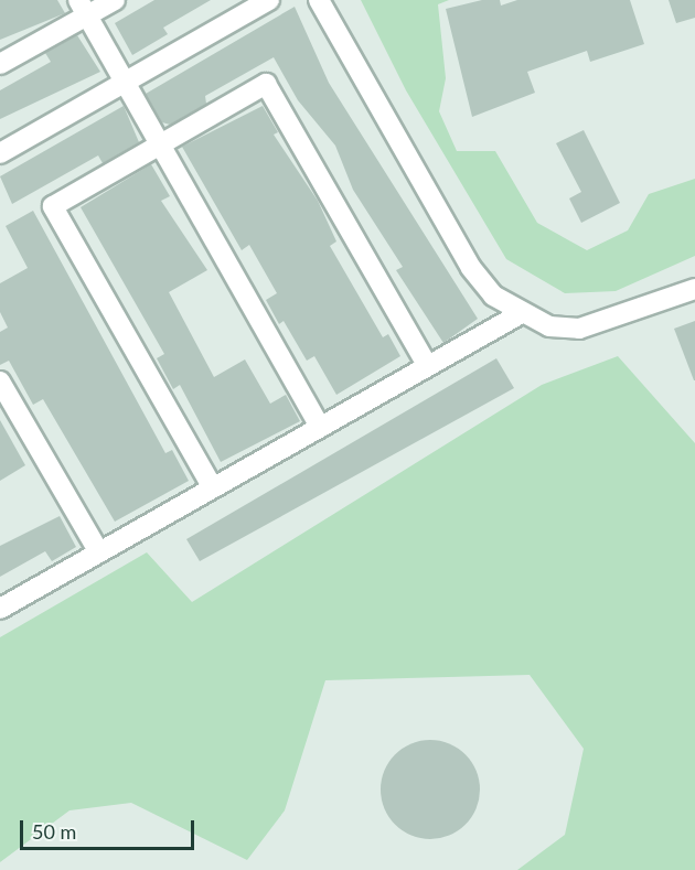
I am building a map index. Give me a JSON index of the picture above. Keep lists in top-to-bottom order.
{
  "scale_bar": "50 m"
}
